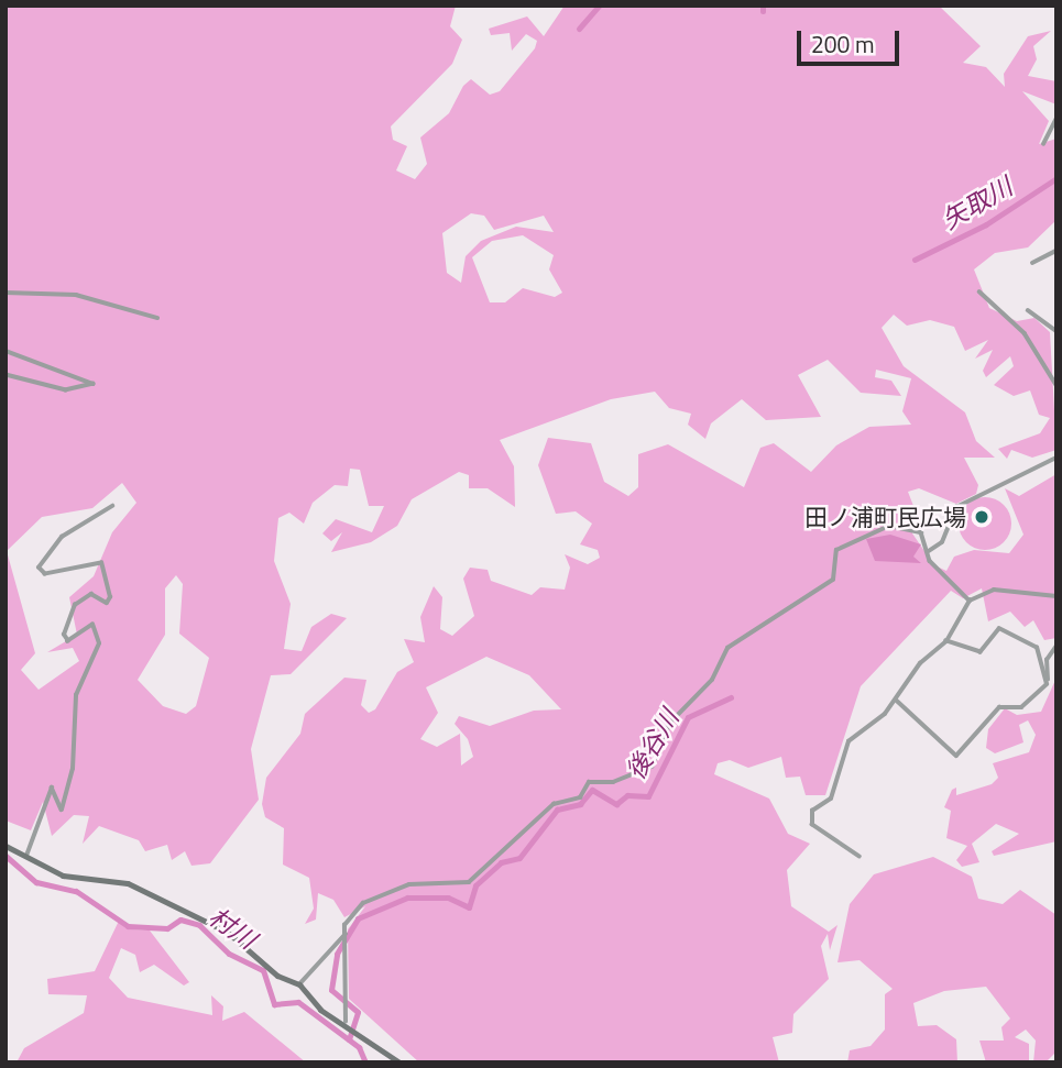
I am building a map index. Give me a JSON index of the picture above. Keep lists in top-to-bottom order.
{
  "water": ["矢取川", "後谷川", "村川"],
  "places": ["田ノ浦町民広場"],
  "scale_bar": "200 m"
}
